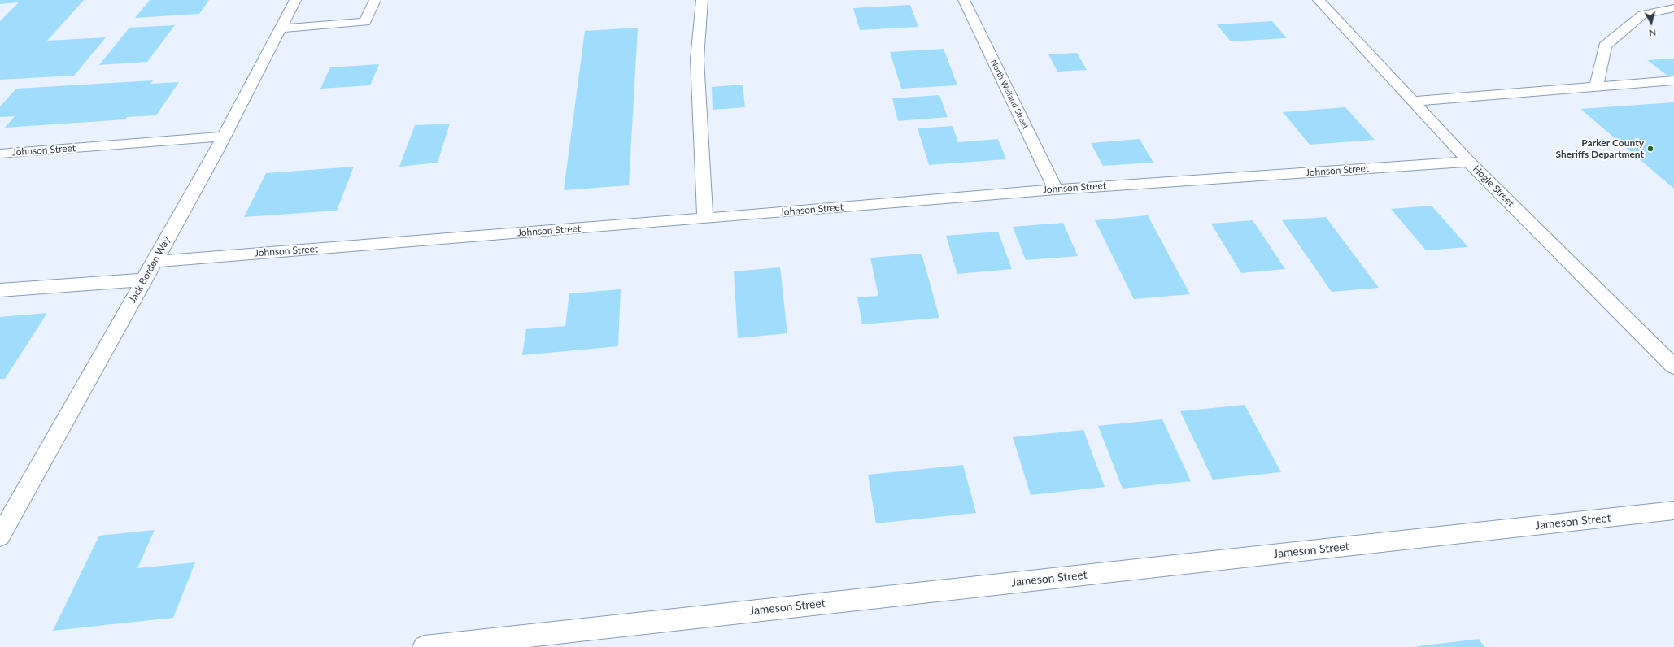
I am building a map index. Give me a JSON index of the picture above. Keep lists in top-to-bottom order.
{
  "streets": {
    "street": [
      "North Weiland Street",
      "Johnson Street",
      "Hogle Street",
      "Jack Borden Way",
      "Jameson Street"
    ]
  },
  "crossings": [
    ["North Weiland Street", "Johnson Street"],
    ["Johnson Street", "Hogle Street"],
    ["Johnson Street", "Jack Borden Way"]
  ],
  "places": ["Parker County Sheriffs Department"],
  "north": "bottom"
}
